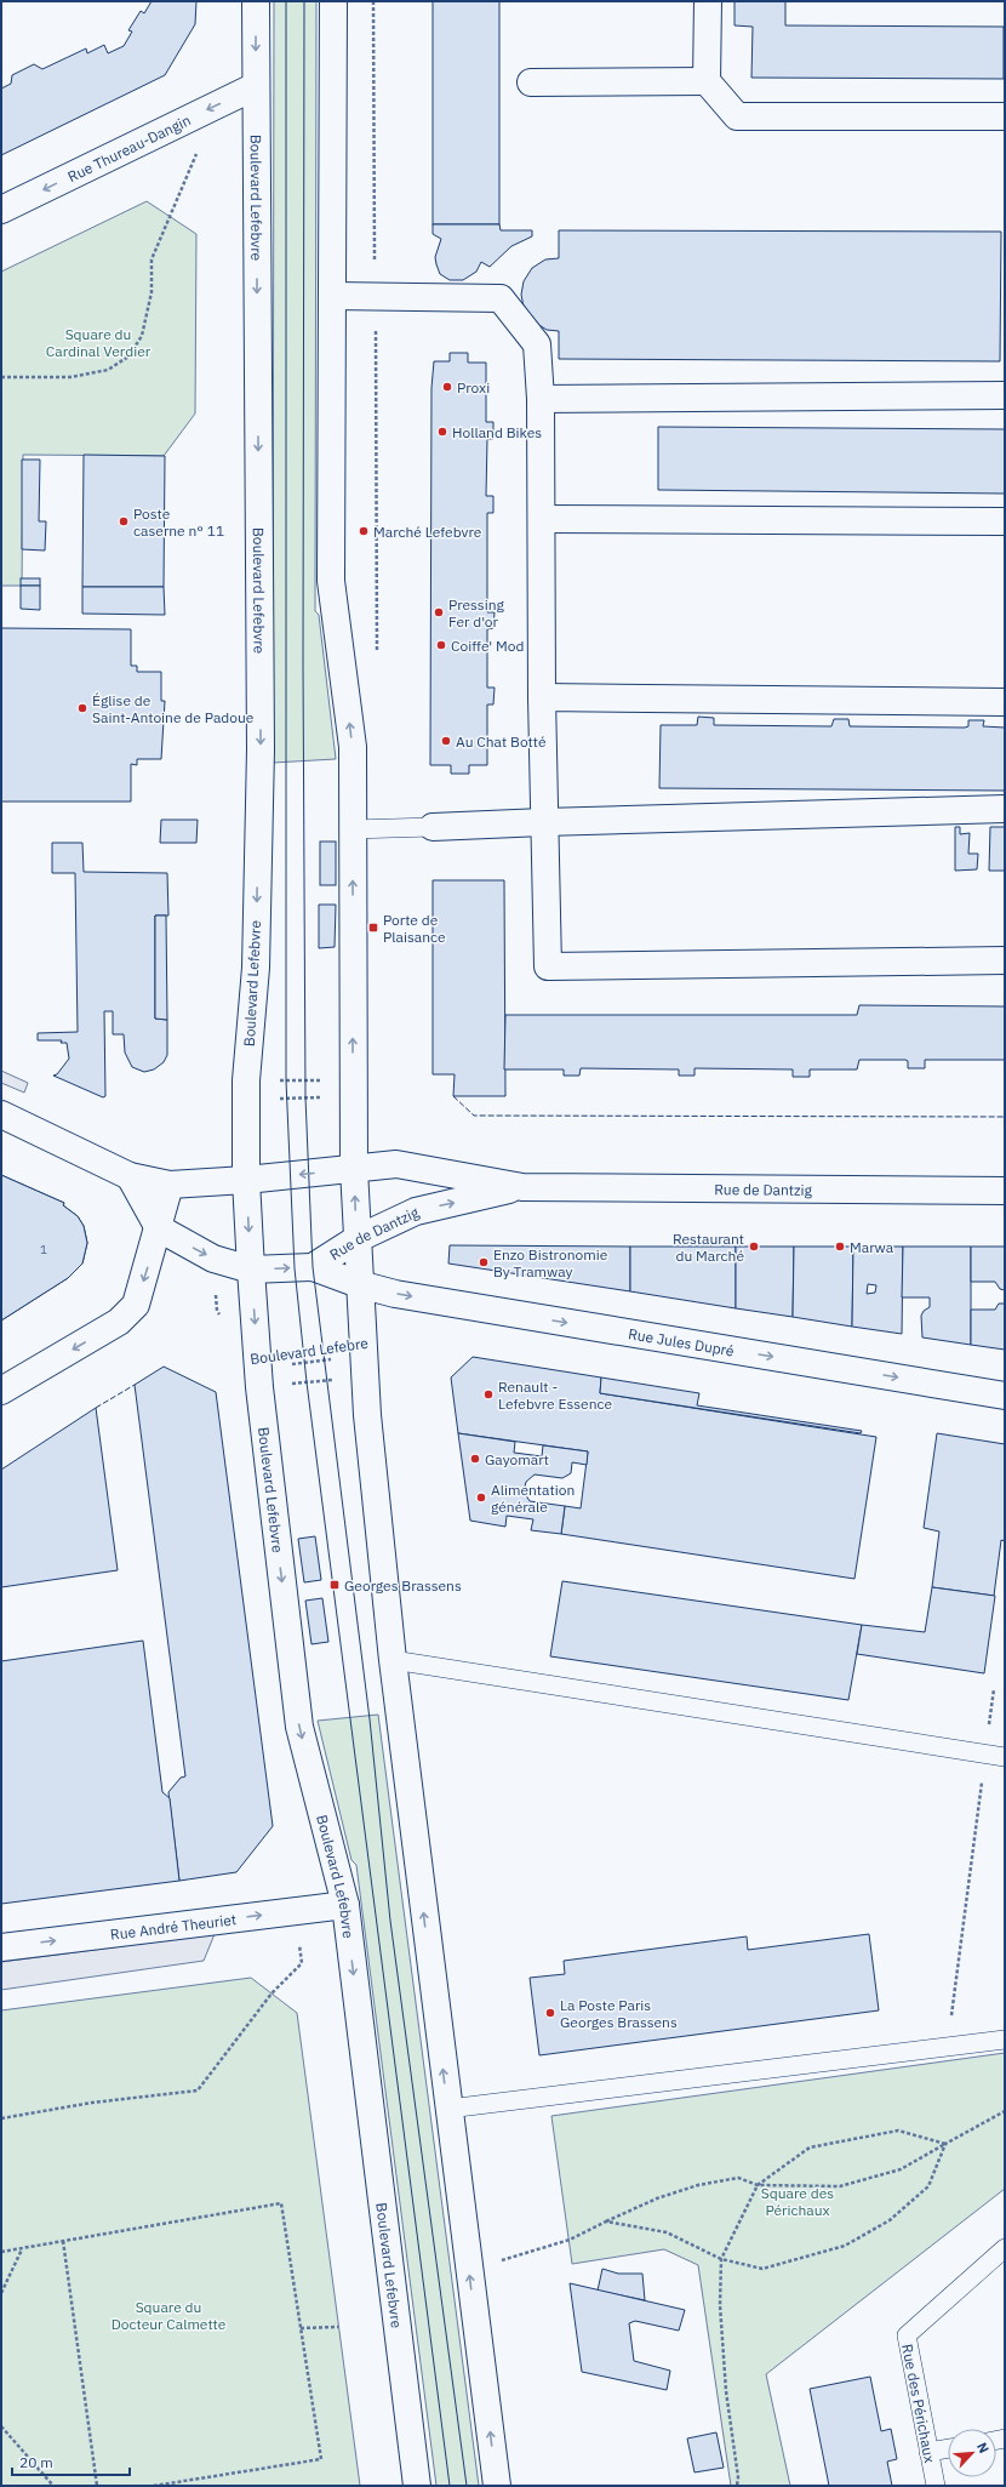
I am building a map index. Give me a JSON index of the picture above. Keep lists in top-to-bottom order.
{
  "streets": {
    "street": [
      "Rue Thureau-Dangin",
      "Boulevard Lefebvre",
      "Rue de Dantzig",
      "Rue Jules Dupré",
      "Rue André Theuriet"
    ],
    "lane": ["Rue des Périchaux"],
    "path": ["Boulevard Lefebre"]
  },
  "crossings": [
    ["Rue Thureau-Dangin", "Boulevard Lefebvre"],
    ["Boulevard Lefebvre", "Boulevard Lefebre"],
    ["Boulevard Lefebvre", "Rue André Theuriet"]
  ],
  "one_way": ["Rue Thureau-Dangin", "Rue Jules Dupré", "Rue André Theuriet"],
  "parks": ["Square du Cardinal Verdier", "Square des Périchaux", "Square du Docteur Calmette"],
  "places": {
    "other": [
      "Proxi",
      "Holland Bikes",
      "Poste caserne n° 11",
      "Marché Lefebvre",
      "Pressing Fer d'or",
      "Coiffe' Mod",
      "Église de Saint-Antoine de Padoue",
      "Au Chat Botté",
      "Restaurant du Marché",
      "Marwa",
      "Enzo Bistronomie By Tramway",
      "Renault - Lefebvre Essence",
      "Gayomart",
      "Alimentation générale",
      "La Poste Paris Georges Brassens"
    ],
    "transit": ["Porte de Plaisance", "Georges Brassens"]
  },
  "house_numbers": ["1"],
  "scale_bar": "20 m",
  "north": "top right"
}
